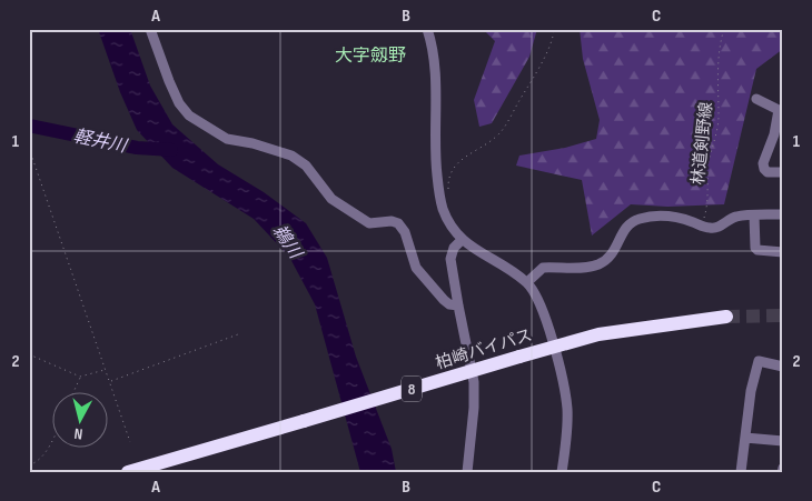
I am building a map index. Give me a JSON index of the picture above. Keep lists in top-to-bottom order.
{
  "streets": {
    "highway": ["柏崎バイパス", "8"],
    "path": ["林道剣野線"]
  },
  "districts": ["大字劔野"],
  "water": ["軽井川", "鵜川"],
  "north": "bottom",
  "grid": {
    "columns": ["A", "B", "C"],
    "rows": ["1", "2"]
  }
}
